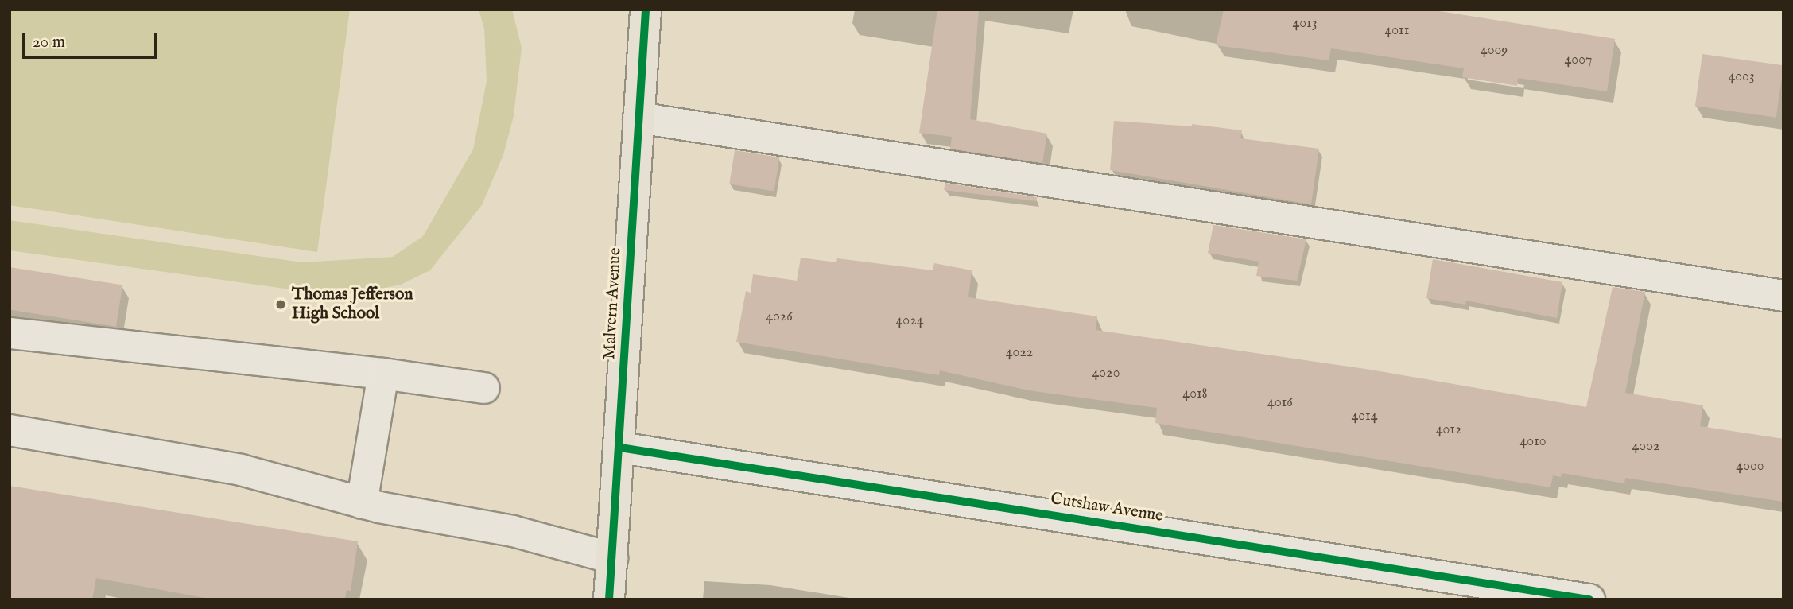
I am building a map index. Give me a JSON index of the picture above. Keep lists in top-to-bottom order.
{
  "streets": {
    "main road": ["Malvern Avenue"],
    "street": ["Cutshaw Avenue"]
  },
  "crossings": [
    ["Malvern Avenue", "Cutshaw Avenue"]
  ],
  "places": ["Thomas Jefferson High School"],
  "house_numbers": [
    "4013",
    "4011",
    "4009",
    "4007",
    "4003",
    "4026",
    "4024",
    "4022",
    "4020",
    "4018",
    "4016",
    "4014",
    "4012",
    "4010",
    "4002",
    "4000"
  ],
  "scale_bar": "20 m"
}
